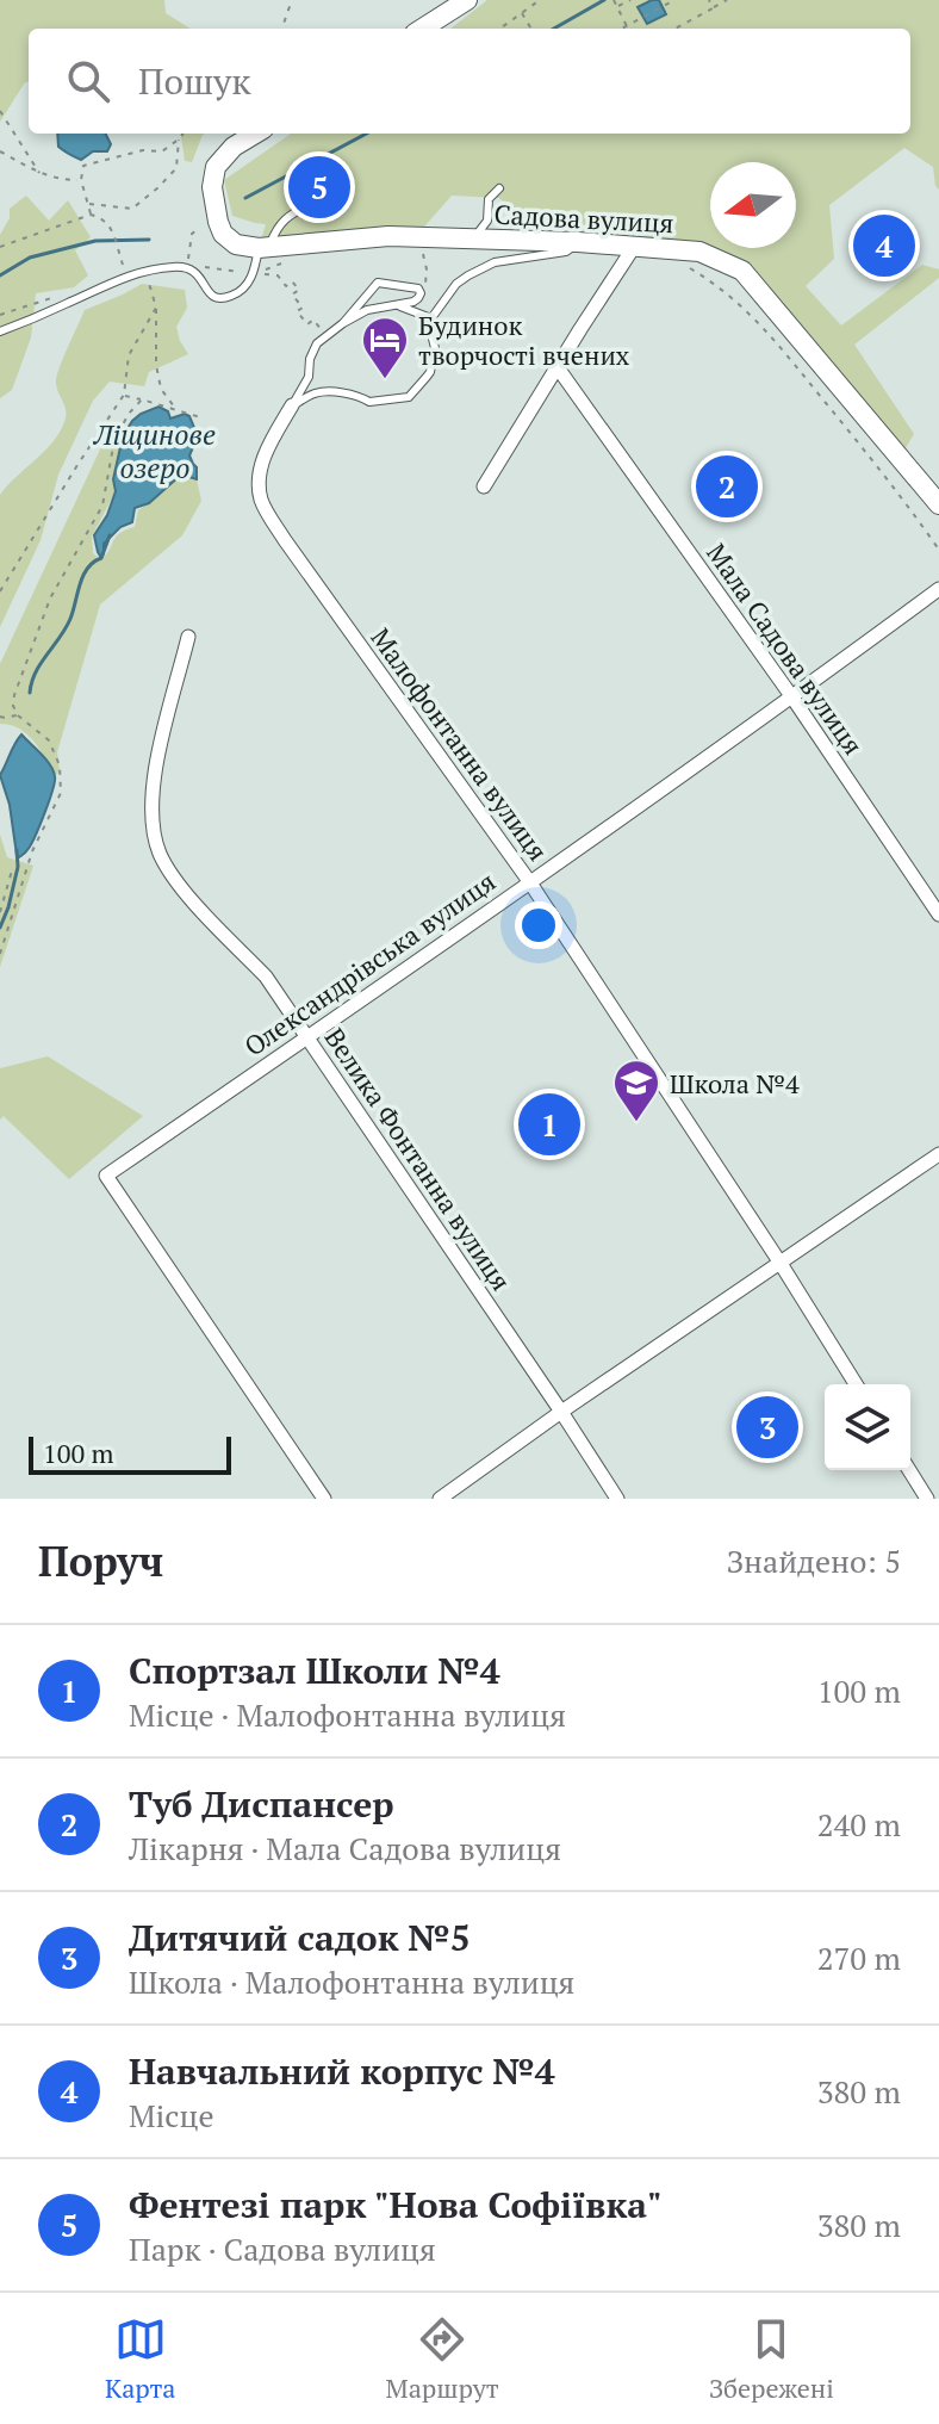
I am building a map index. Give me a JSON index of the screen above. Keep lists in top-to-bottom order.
{
  "streets": {
    "street": [
      "Садова вулиця",
      "Мала Садова вулиця",
      "Малофонтанна вулиця",
      "Олександрівська вулиця",
      "Велика Фонтанна вулиця"
    ]
  },
  "crossings": [
    ["Мала Садова вулиця", "Олександрівська вулиця"],
    ["Малофонтанна вулиця", "Олександрівська вулиця"],
    ["Олександрівська вулиця", "Велика Фонтанна вулиця"]
  ],
  "water": ["Ліщинове озеро"],
  "places": {
    "hotel": ["Будинок творчості вчених"],
    "school or university": ["Школа №4"]
  },
  "scale_bar": "100 m",
  "north": "left",
  "page": {
    "search": "Пошук",
    "pins": [
      "5",
      "4",
      "2",
      "1",
      "3"
    ],
    "scale": "100 m",
    "heading": ["Поруч", "Знайдено: 5"],
    "list": [
      {
        "mark": "1",
        "name": "Спортзал Школи №4",
        "note": "Місце · Малофонтанна вулиця",
        "value": "100 m"
      },
      {
        "mark": "2",
        "name": "Туб Диспансер",
        "note": "Лікарня · Мала Садова вулиця",
        "value": "240 m"
      },
      {
        "mark": "3",
        "name": "Дитячий садок №5",
        "note": "Школа · Малофонтанна вулиця",
        "value": "270 m"
      },
      {
        "mark": "4",
        "name": "Навчальний корпус №4",
        "note": "Місце",
        "value": "380 m"
      },
      {
        "mark": "5",
        "name": "Фентезі парк \"Нова Софіївка\"",
        "note": "Парк · Садова вулиця",
        "value": "380 m"
      }
    ],
    "nav": ["Карта", "Маршрут", "Збережені"]
  }
}
